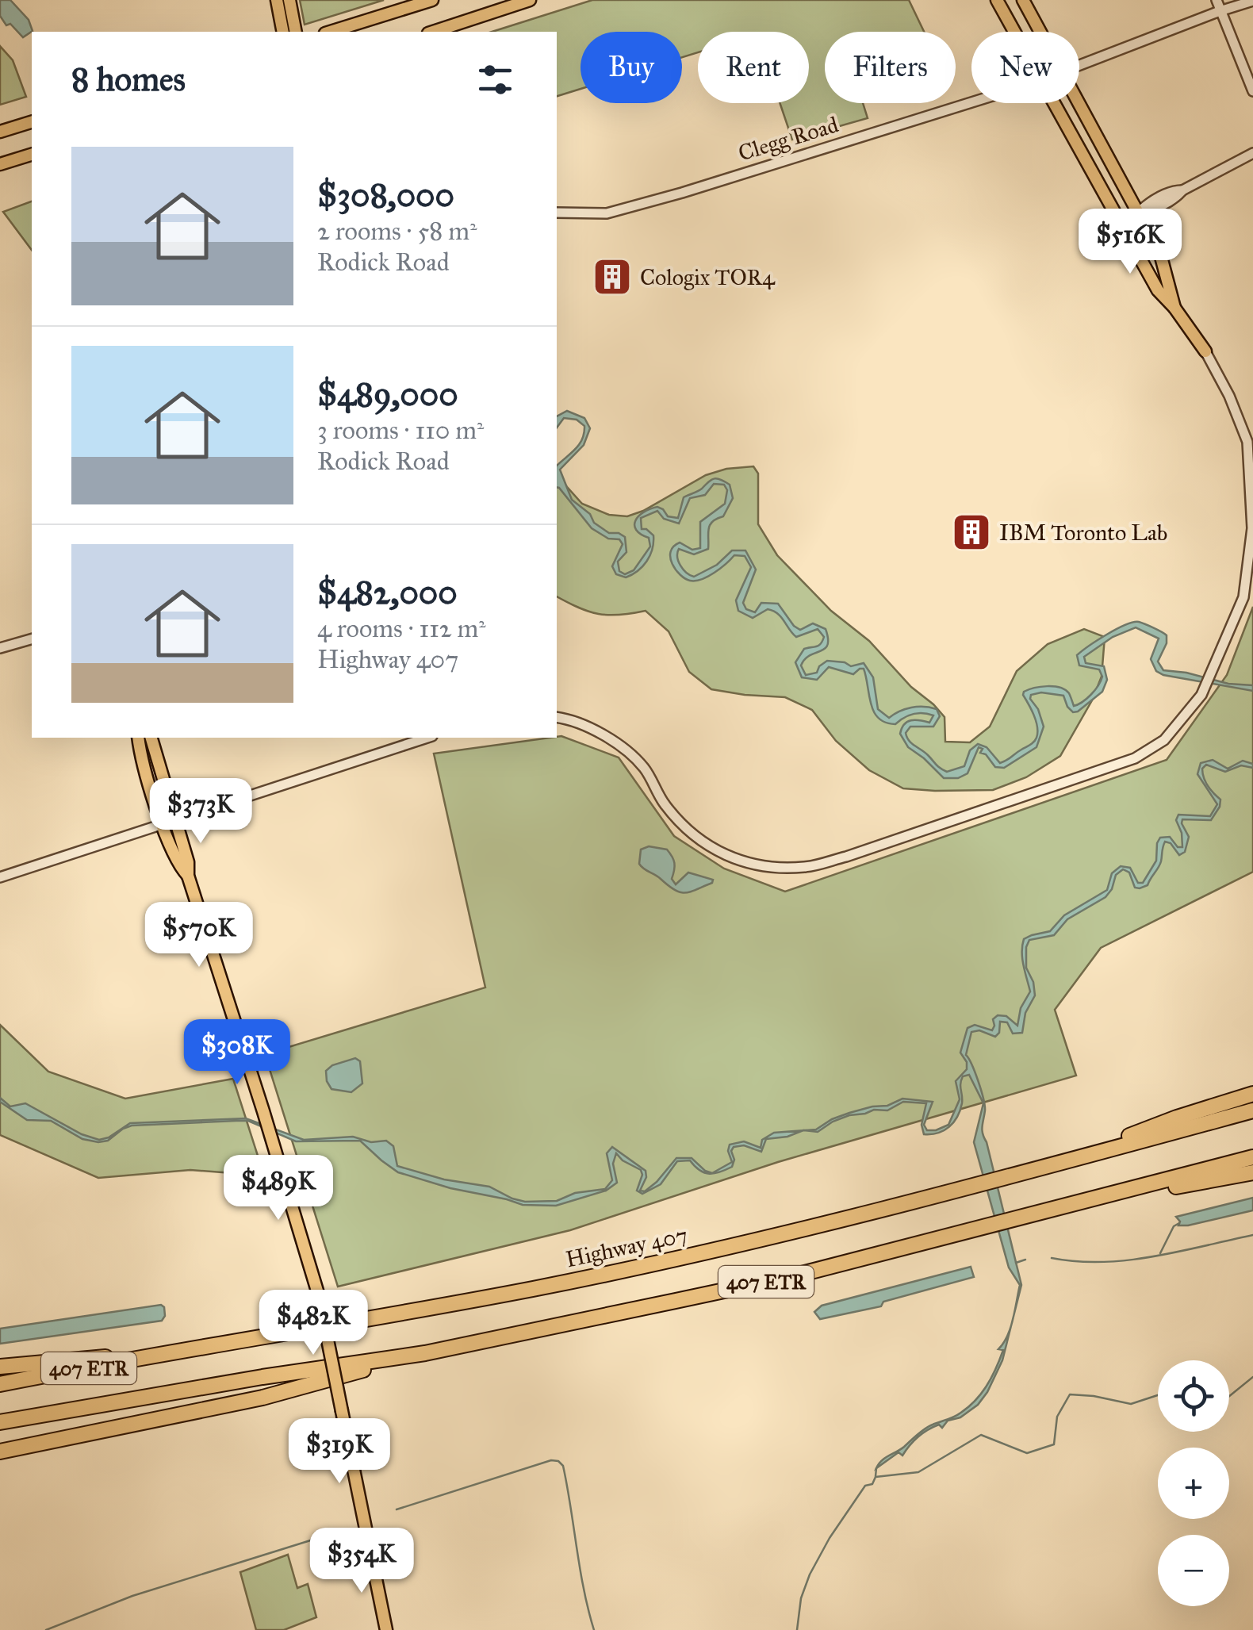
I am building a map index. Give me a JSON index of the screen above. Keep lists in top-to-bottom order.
{
  "streets": {
    "highway": ["Highway 407", "407 ETR"],
    "street": ["Clegg Road"]
  },
  "places": {
    "building": ["Cologix TOR4", "IBM Toronto Lab"]
  },
  "page": {
    "chip": [
      "Buy",
      "Rent",
      "Filters",
      "New"
    ],
    "heading": "8 homes",
    "list": [
      {
        "name": "$308,000",
        "note": "2 rooms · 58 m² · Rodick Road"
      },
      {
        "name": "$489,000",
        "note": "3 rooms · 110 m² · Rodick Road"
      },
      {
        "name": "$482,000",
        "note": "4 rooms · 112 m² · Highway 407"
      }
    ],
    "price": [
      "$516K",
      "$373K",
      "$570K",
      "$308K",
      "$489K",
      "$482K",
      "$319K",
      "$354K"
    ],
    "map_buttons": ["+", "−"]
  }
}
